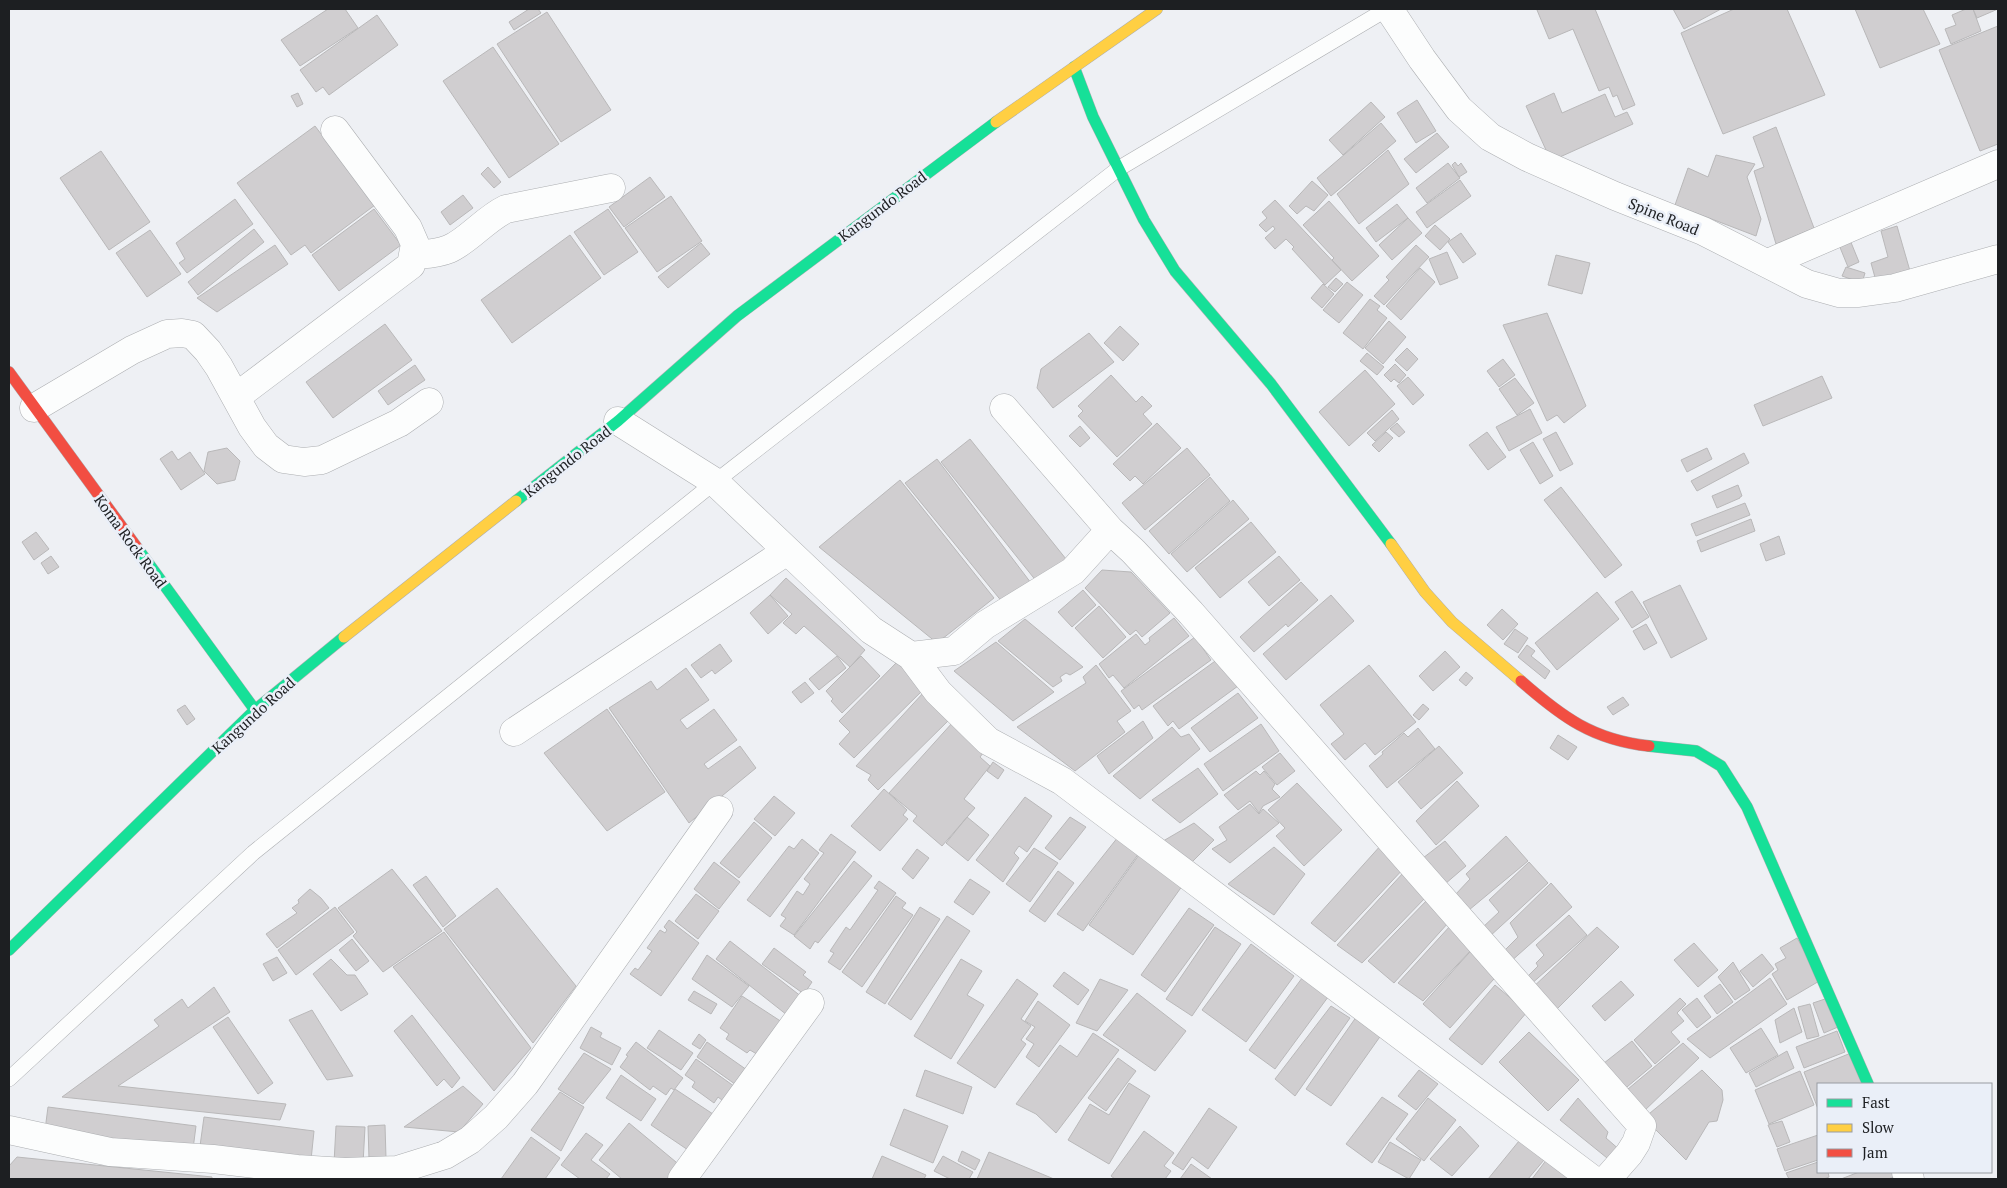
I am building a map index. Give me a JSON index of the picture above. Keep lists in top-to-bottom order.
{
  "streets": {
    "main road": ["Kangundo Road", "Koma Rock Road"],
    "street": ["Spine Road"]
  },
  "crossings": [
    ["Kangundo Road", "Koma Rock Road"]
  ],
  "legend": ["Fast", "Slow", "Jam"]
}
